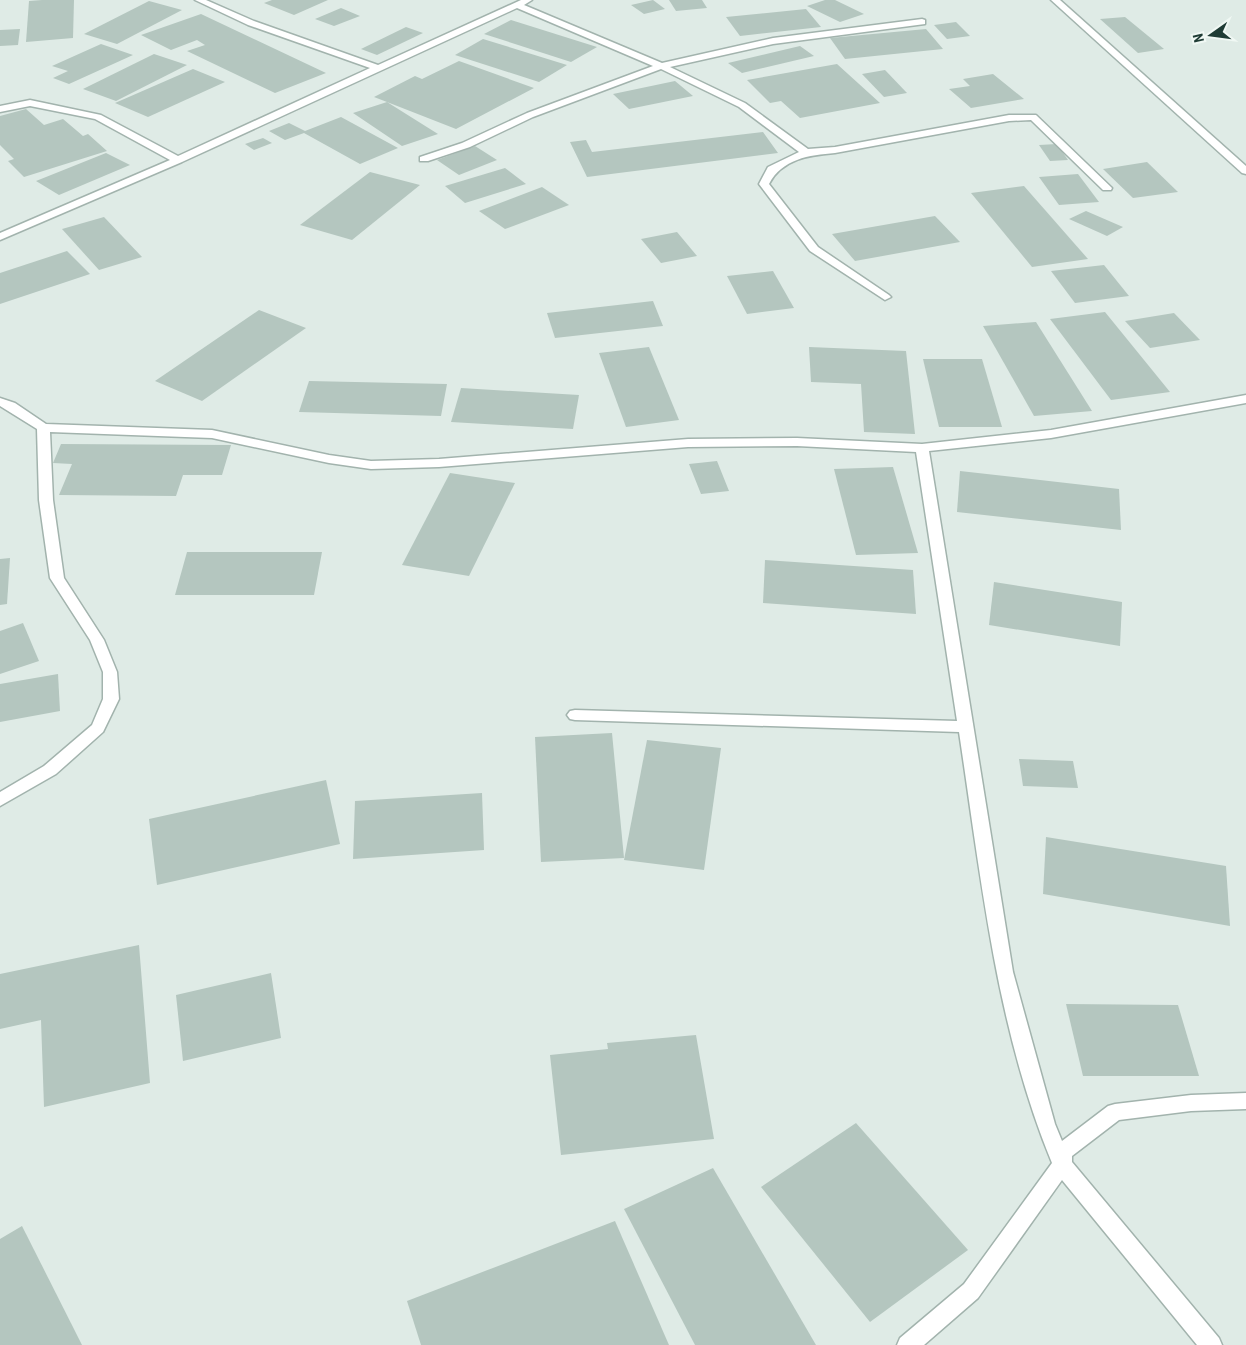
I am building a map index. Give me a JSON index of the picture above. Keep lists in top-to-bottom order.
{
  "north": "left"
}
